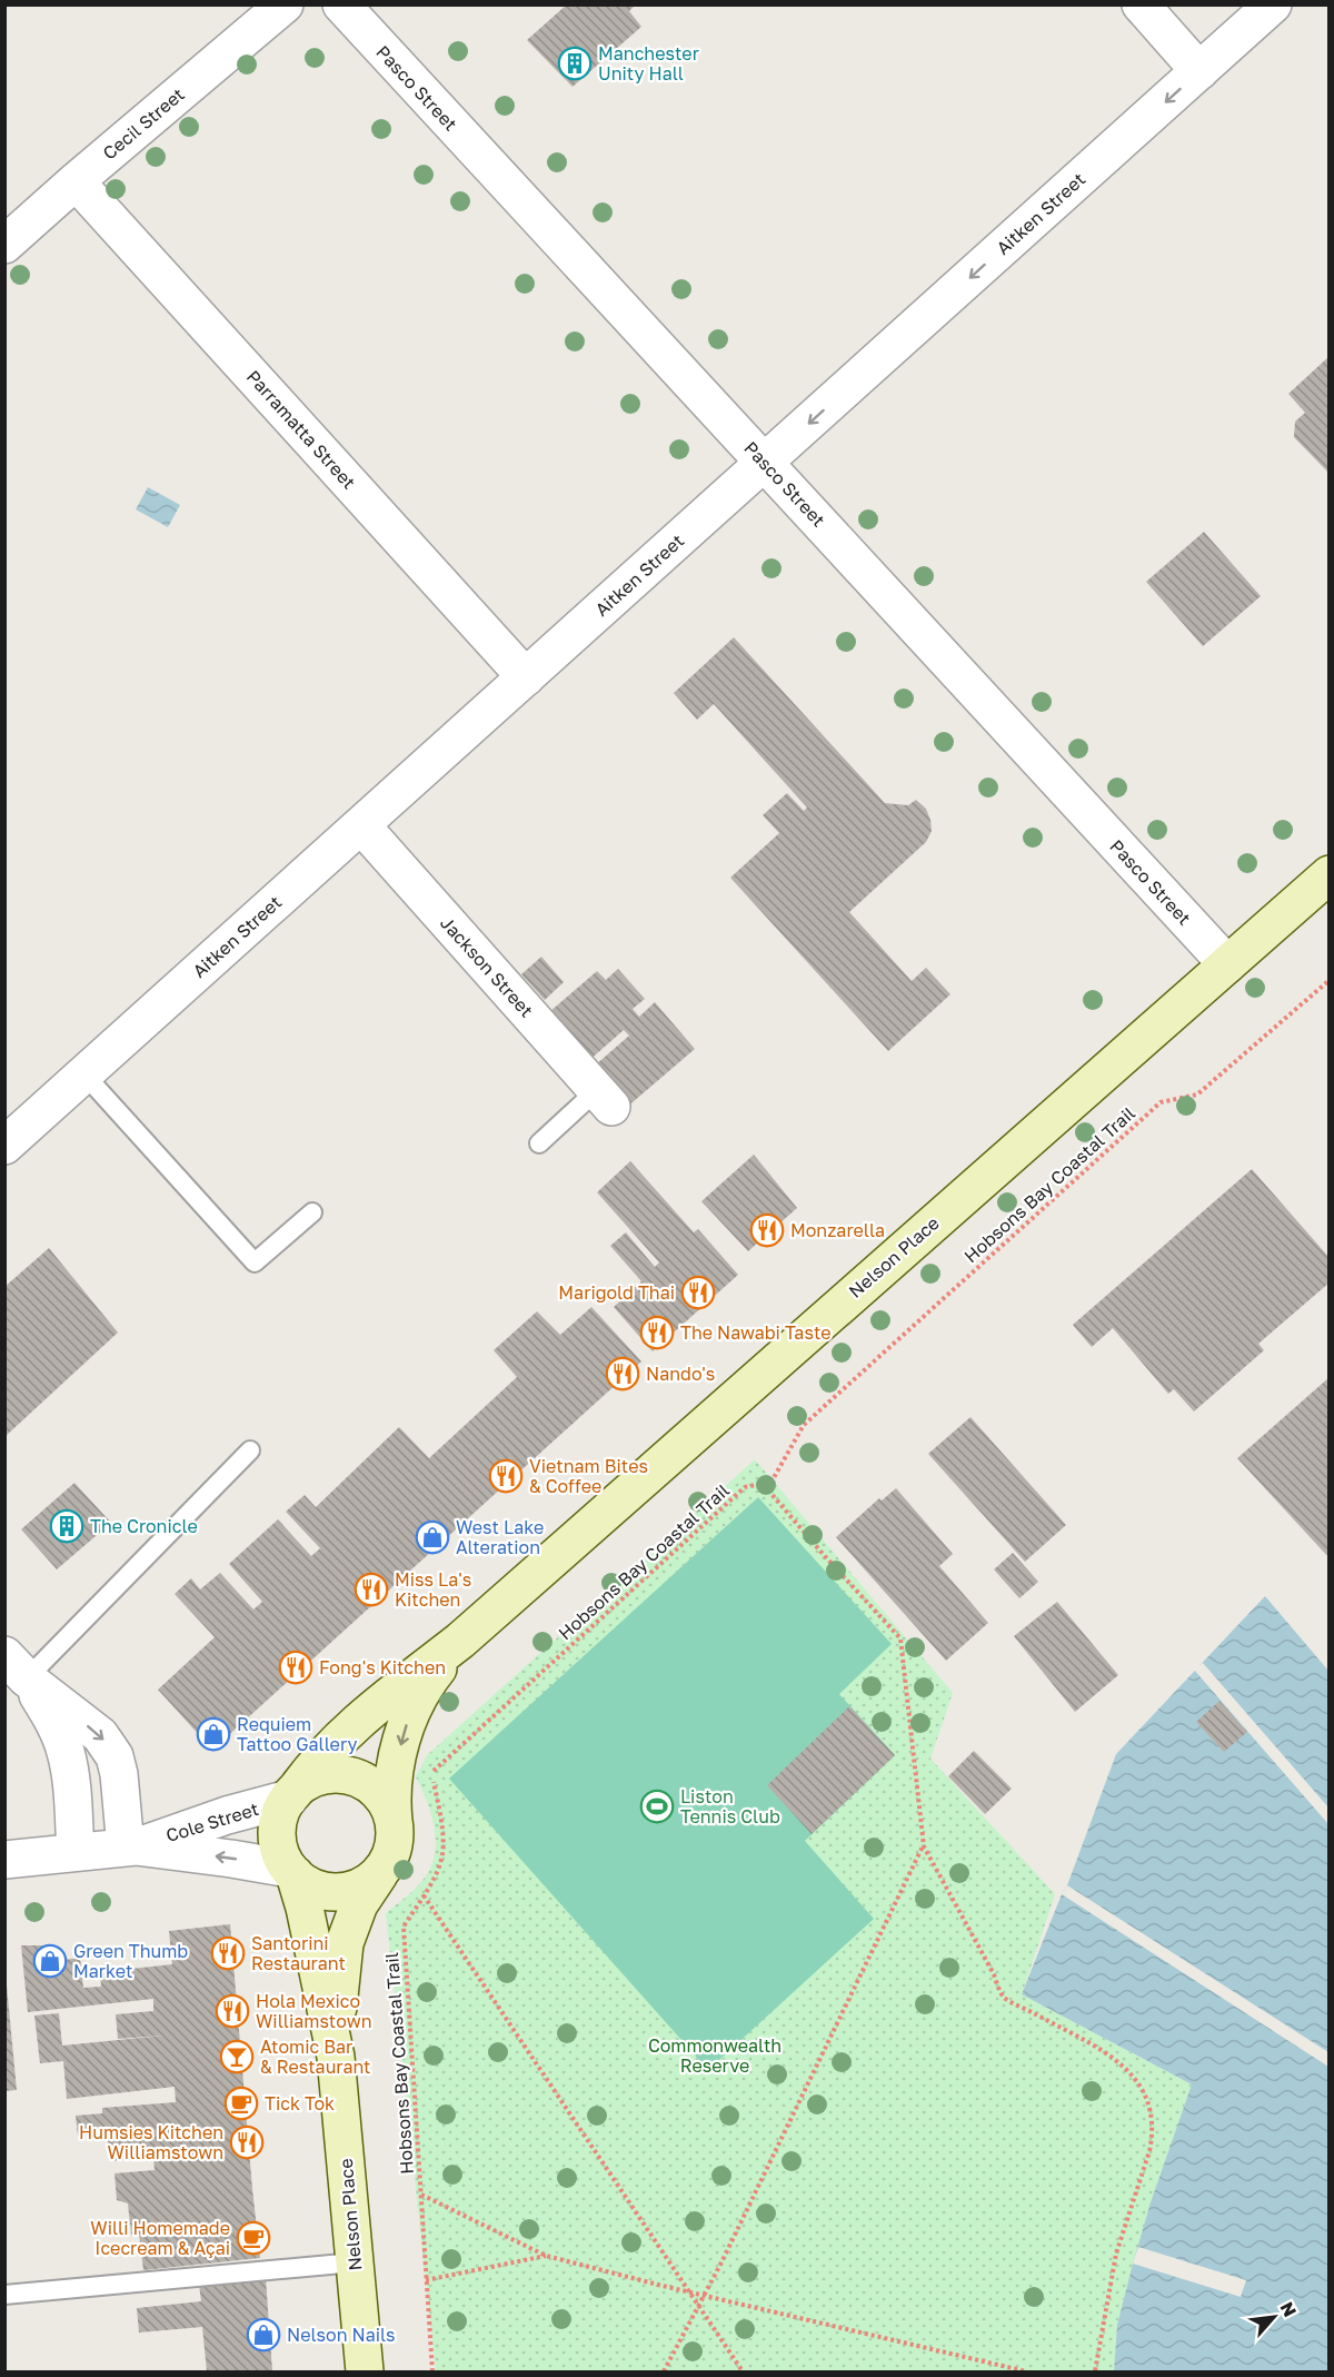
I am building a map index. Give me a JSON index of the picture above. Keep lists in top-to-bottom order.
{
  "streets": {
    "street": [
      "Pasco Street",
      "Cecil Street",
      "Aitken Street",
      "Parramatta Street",
      "Jackson Street",
      "Nelson Place",
      "Cole Street"
    ],
    "path": ["Hobsons Bay Coastal Trail"]
  },
  "crossings": [
    ["Pasco Street", "Aitken Street"],
    ["Pasco Street", "Nelson Place"],
    ["Cecil Street", "Parramatta Street"],
    ["Aitken Street", "Parramatta Street"],
    ["Aitken Street", "Jackson Street"],
    ["Nelson Place", "Cole Street"]
  ],
  "one_way": ["Cole Street"],
  "parks": ["Commonwealth Reserve"],
  "places": {
    "building": ["Manchester Unity Hall", "The Cronicle"],
    "restaurant": [
      "Monzarella",
      "Marigold Thai",
      "The Nawabi Taste",
      "Nando's",
      "Vietnam Bites & Coffee",
      "Miss La's Kitchen",
      "Fong's Kitchen",
      "Santorini Restaurant",
      "Hola Mexico Williamstown",
      "Humsies Kitchen Williamstown"
    ],
    "shop": [
      "West Lake Alteration",
      "Requiem Tattoo Gallery",
      "Green Thumb Market",
      "Nelson Nails"
    ],
    "sports": ["Liston Tennis Club"],
    "bar": ["Atomic Bar & Restaurant"],
    "cafe": ["Tick Tok", "Willi Homemade Icecream & Açai"]
  },
  "north": "top right"
}
